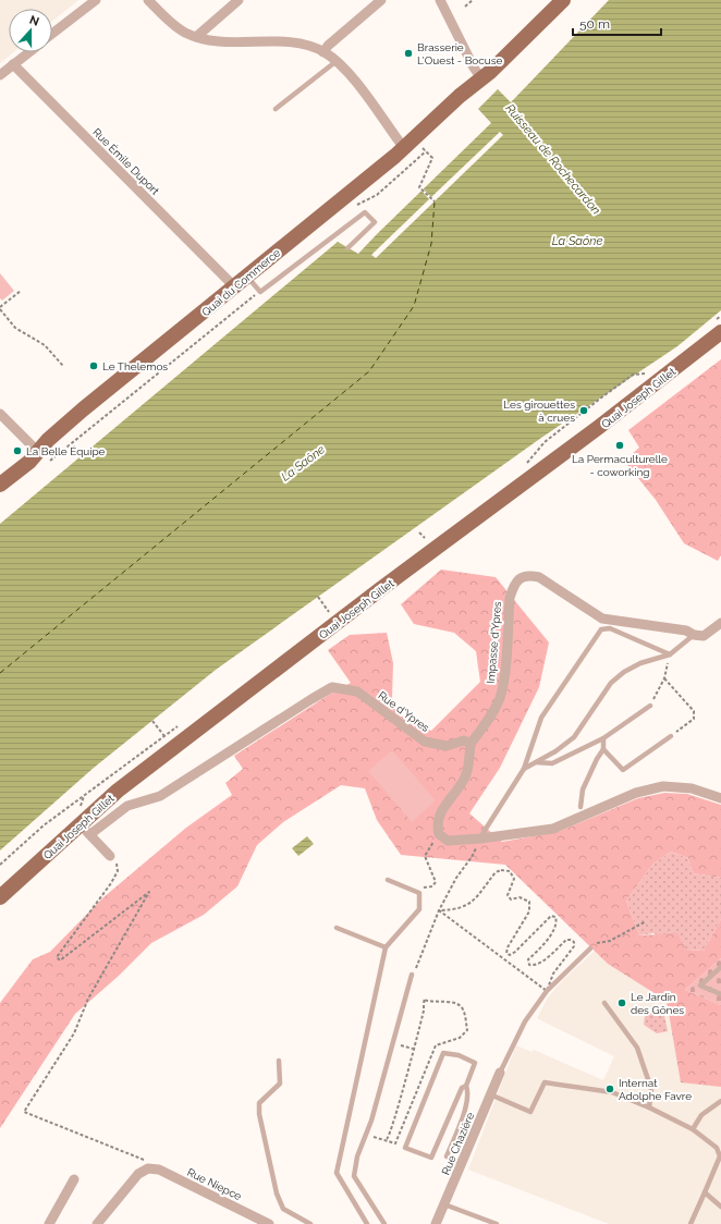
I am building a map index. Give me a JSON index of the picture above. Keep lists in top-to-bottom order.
{
  "streets": {
    "main road": ["Quai du Commerce", "Quai Joseph Gillet"],
    "street": [
      "Rue Émile Duport",
      "Impasse d'Ypres",
      "Rue d'Ypres",
      "Rue Chazière",
      "Rue Niepce"
    ]
  },
  "crossings": [
    ["Rue Émile Duport", "Quai du Commerce"],
    ["Quai Joseph Gillet", "Rue d'Ypres"],
    ["Impasse d'Ypres", "Rue d'Ypres"]
  ],
  "water": ["Ruisseau de Rochecardon", "La Saône"],
  "places": [
    "Brasserie L'Ouest - Bocuse",
    "Le Thelemos",
    "Les girouettes à crues",
    "La Permaculturelle - coworking",
    "La Belle Équipe",
    "Le Jardin des Gônes",
    "Internat Adolphe Favre"
  ],
  "scale_bar": "50 m",
  "north": "top"
}
